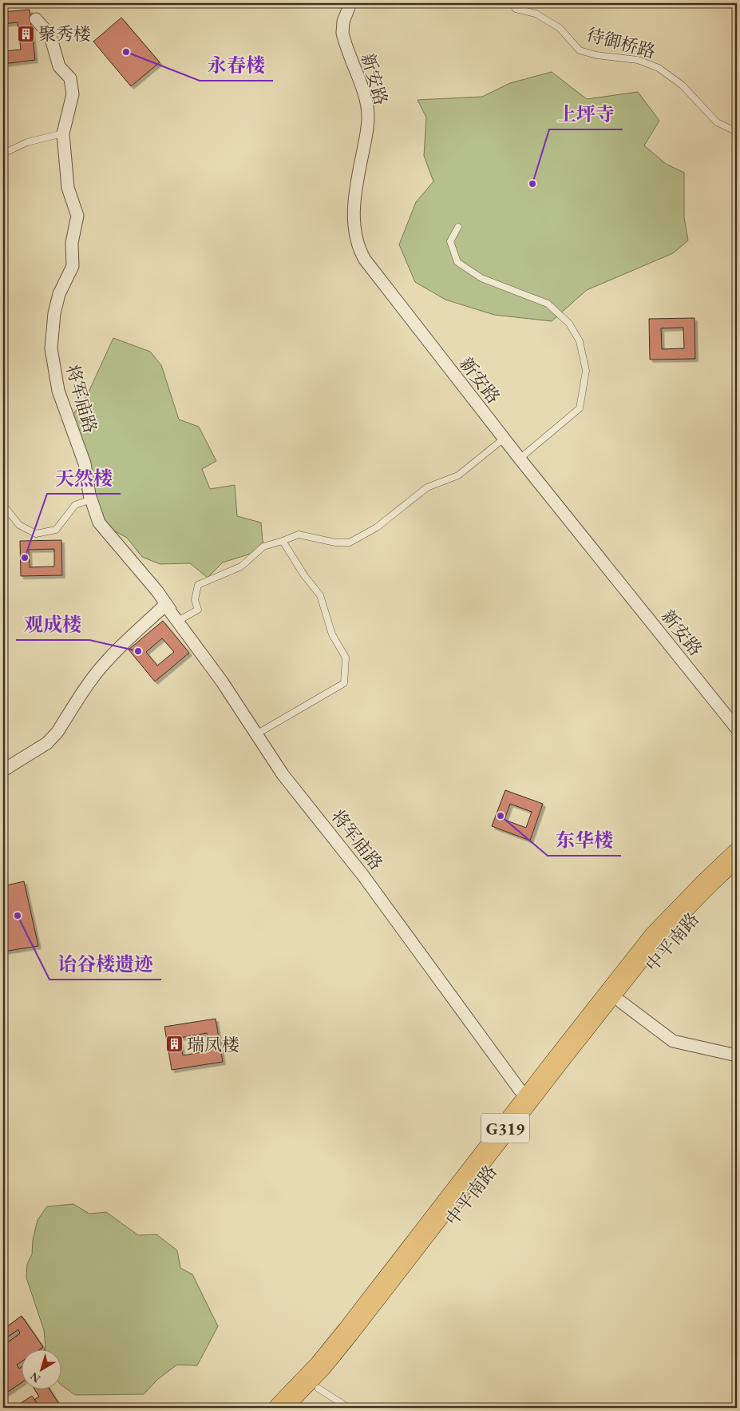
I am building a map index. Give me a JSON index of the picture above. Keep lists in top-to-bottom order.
{
  "streets": {
    "highway": ["中平南路", "G319"],
    "street": ["新安路", "将军庙路"],
    "lane": ["待御桥路"]
  },
  "places": {
    "building": ["聚秀楼", "瑞凤楼"],
    "other": [
      "永春楼",
      "上坪寺",
      "天然楼",
      "观成楼",
      "东华楼",
      "诒谷楼遗迹"
    ]
  },
  "north": "bottom left"
}
